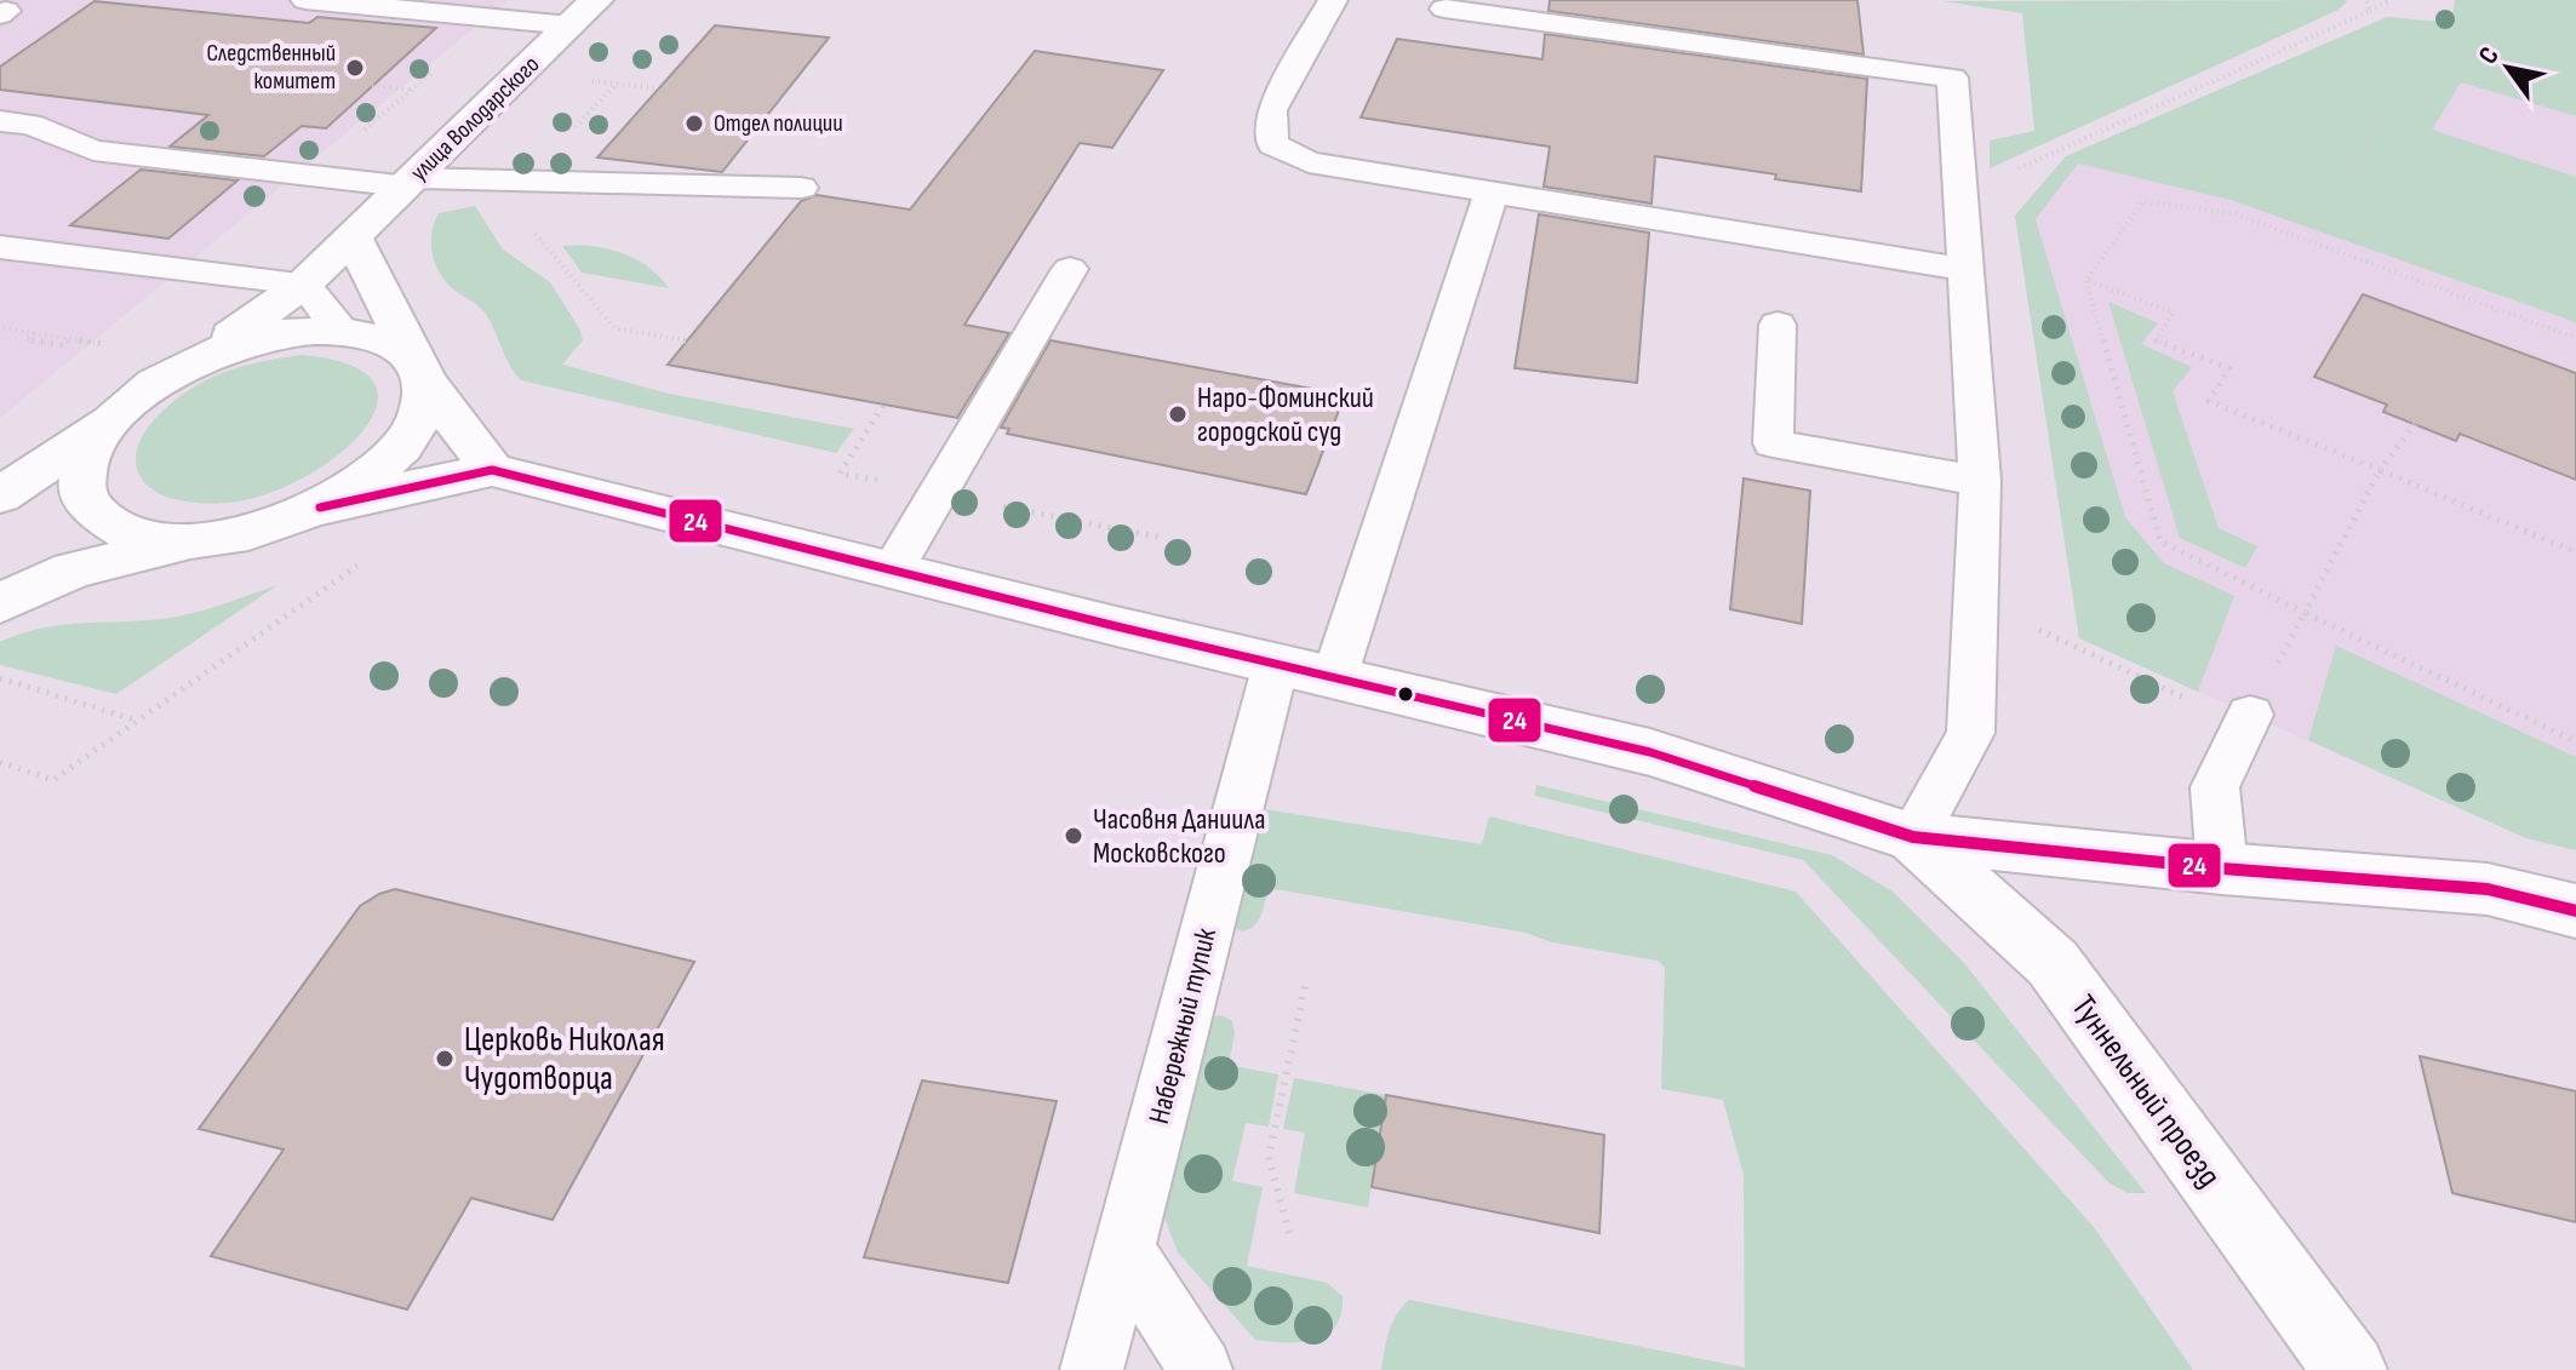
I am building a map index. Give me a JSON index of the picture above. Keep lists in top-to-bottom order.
{
  "streets": {
    "main road": ["улица Володарского", "Туннельный проезд"],
    "lane": ["Набережный тупик"]
  },
  "places": [
    "Следственный комитет",
    "Отдел полиции",
    "Наро-Фоминский городской суд",
    "Часовня Даниила Московского",
    "Церковь Николая Чудотворца"
  ],
  "lines": ["transit line 24"],
  "north": "top left"
}
